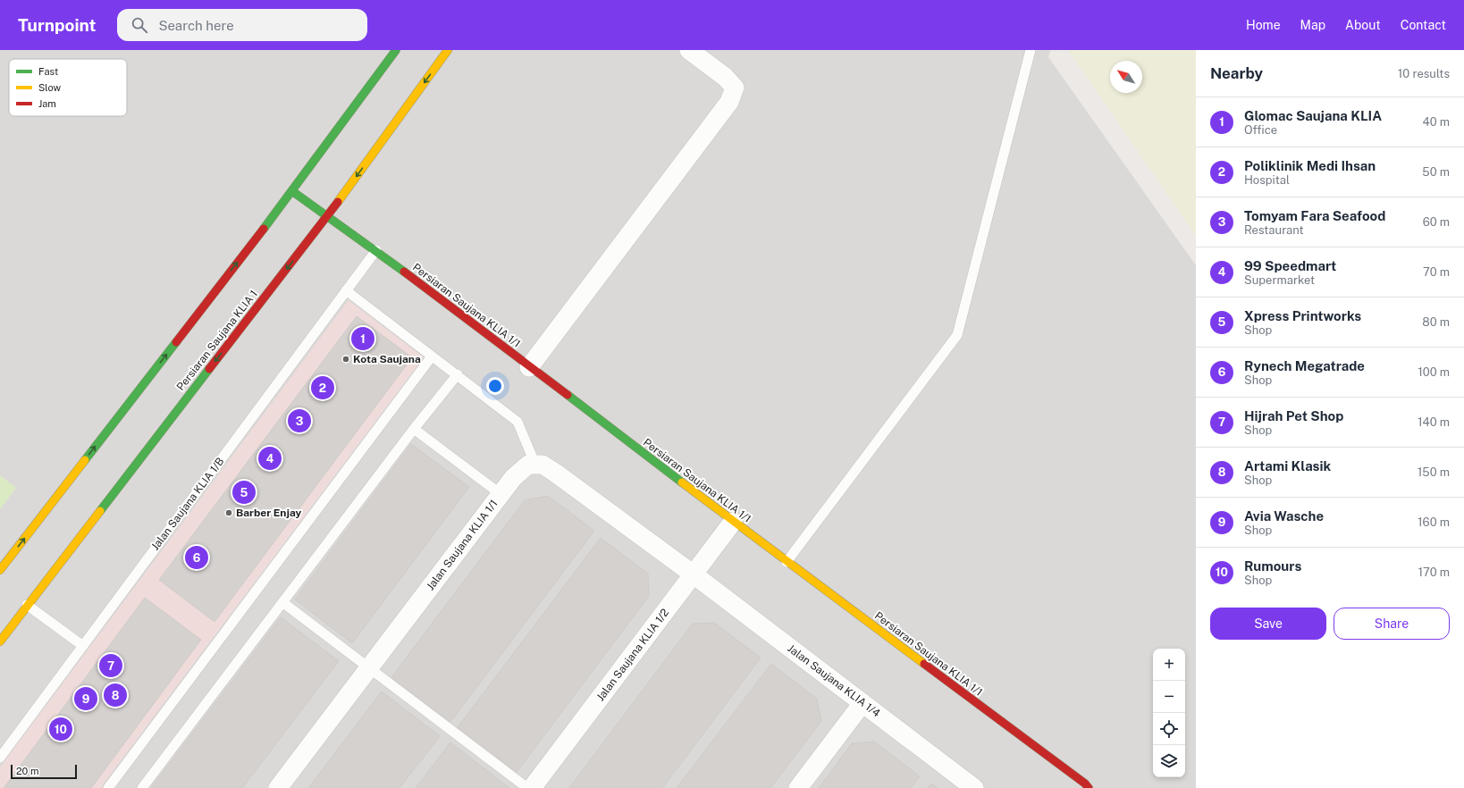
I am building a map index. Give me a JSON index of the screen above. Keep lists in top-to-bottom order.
{
  "streets": {
    "street": [
      "Persiaran Saujana KLIA 1/1",
      "Persiaran Saujana KLIA 1",
      "Jalan Saujana KLIA 1/1",
      "Jalan Saujana KLIA 1/2",
      "Jalan Saujana KLIA 1/4"
    ],
    "lane": ["Jalan Saujana KLIA 1/B"]
  },
  "crossings": [
    ["Persiaran Saujana KLIA 1/1", "Persiaran Saujana KLIA 1"],
    ["Persiaran Saujana KLIA 1/1", "Jalan Saujana KLIA 1/B"],
    ["Persiaran Saujana KLIA 1/1", "Jalan Saujana KLIA 1/2"],
    ["Jalan Saujana KLIA 1/2", "Jalan Saujana KLIA 1/4"]
  ],
  "places": ["Kota Saujana", "Barber Enjay"],
  "legend": ["Fast", "Slow", "Jam"],
  "scale_bar": "20 m",
  "north": "top left",
  "page": {
    "header": "Turnpoint",
    "search": "Search here",
    "nav": [
      "Home",
      "Map",
      "About",
      "Contact"
    ],
    "heading": ["Nearby", "10 results"],
    "list": [
      {
        "mark": "1",
        "name": "Glomac Saujana KLIA",
        "note": "Office",
        "value": "40 m"
      },
      {
        "mark": "2",
        "name": "Poliklinik Medi Ihsan",
        "note": "Hospital",
        "value": "50 m"
      },
      {
        "mark": "3",
        "name": "Tomyam Fara Seafood",
        "note": "Restaurant",
        "value": "60 m"
      },
      {
        "mark": "4",
        "name": "99 Speedmart",
        "note": "Supermarket",
        "value": "70 m"
      },
      {
        "mark": "5",
        "name": "Xpress Printworks",
        "note": "Shop",
        "value": "80 m"
      },
      {
        "mark": "6",
        "name": "Rynech Megatrade",
        "note": "Shop",
        "value": "100 m"
      },
      {
        "mark": "7",
        "name": "Hijrah Pet Shop",
        "note": "Shop",
        "value": "140 m"
      },
      {
        "mark": "8",
        "name": "Artami Klasik",
        "note": "Shop",
        "value": "150 m"
      },
      {
        "mark": "9",
        "name": "Avia Wasche",
        "note": "Shop",
        "value": "160 m"
      },
      {
        "mark": "10",
        "name": "Rumours",
        "note": "Shop",
        "value": "170 m"
      }
    ],
    "pins": [
      "1",
      "2",
      "3",
      "4",
      "5",
      "6",
      "7",
      "8",
      "9",
      "10"
    ],
    "buttons": ["Save", "Share"],
    "map_buttons": ["+", "−"],
    "scale": "20 m"
  }
}
